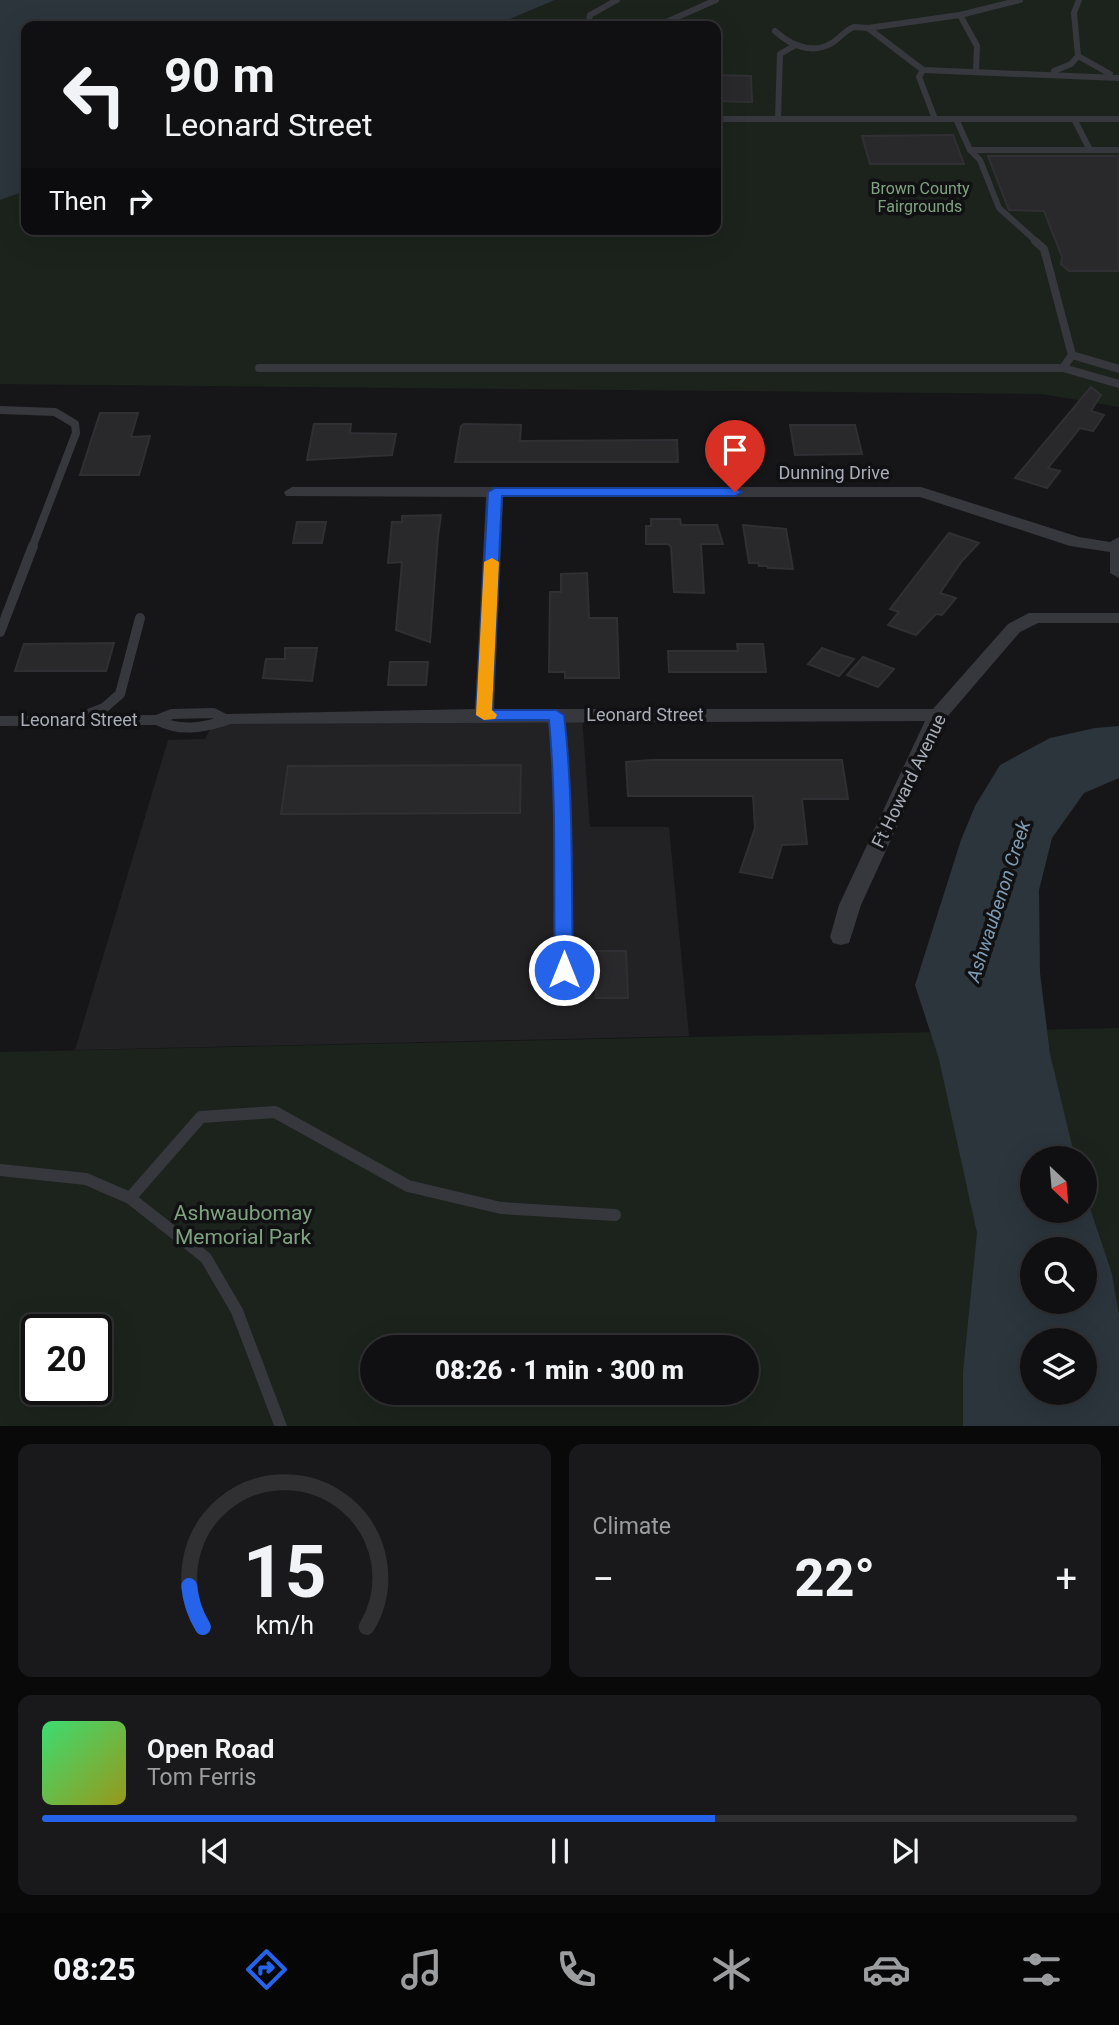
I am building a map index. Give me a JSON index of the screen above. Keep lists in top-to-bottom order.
{
  "streets": {
    "street": ["Dunning Drive", "Leonard Street", "Ft Howard Avenue"]
  },
  "crossings": [
    ["Leonard Street", "Ft Howard Avenue"]
  ],
  "water": ["Ashwaubenon Creek"],
  "parks": ["Brown County Fairgrounds", "Ashwaubomay Memorial Park"],
  "north": "bottom right",
  "page": {
    "turn": ["90 m", "Leonard Street"],
    "then": "Then",
    "limit": "20",
    "trip": "08:26 · 1 min · 300 m",
    "tile": "Climate",
    "heat": ["−", "22°", "+"],
    "song": ["Open Road", "Tom Ferris"],
    "tabs": "08:25",
    "gauge": ["15", "km/h"]
  }
}
